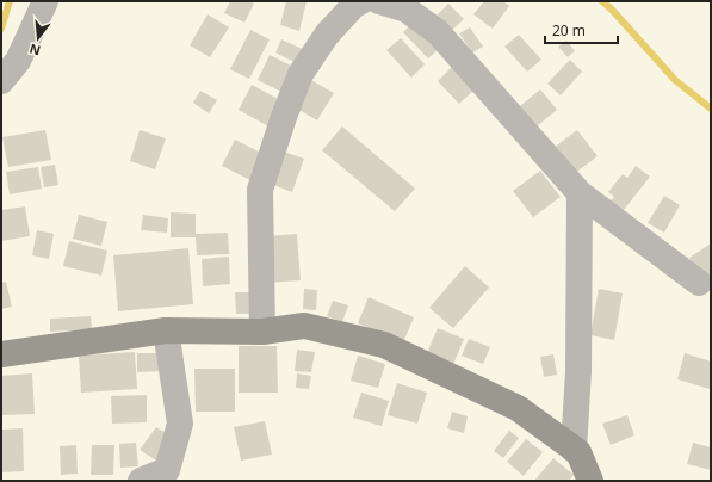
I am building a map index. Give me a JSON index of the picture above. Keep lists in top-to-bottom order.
{
  "scale_bar": "20 m",
  "north": "bottom"
}
